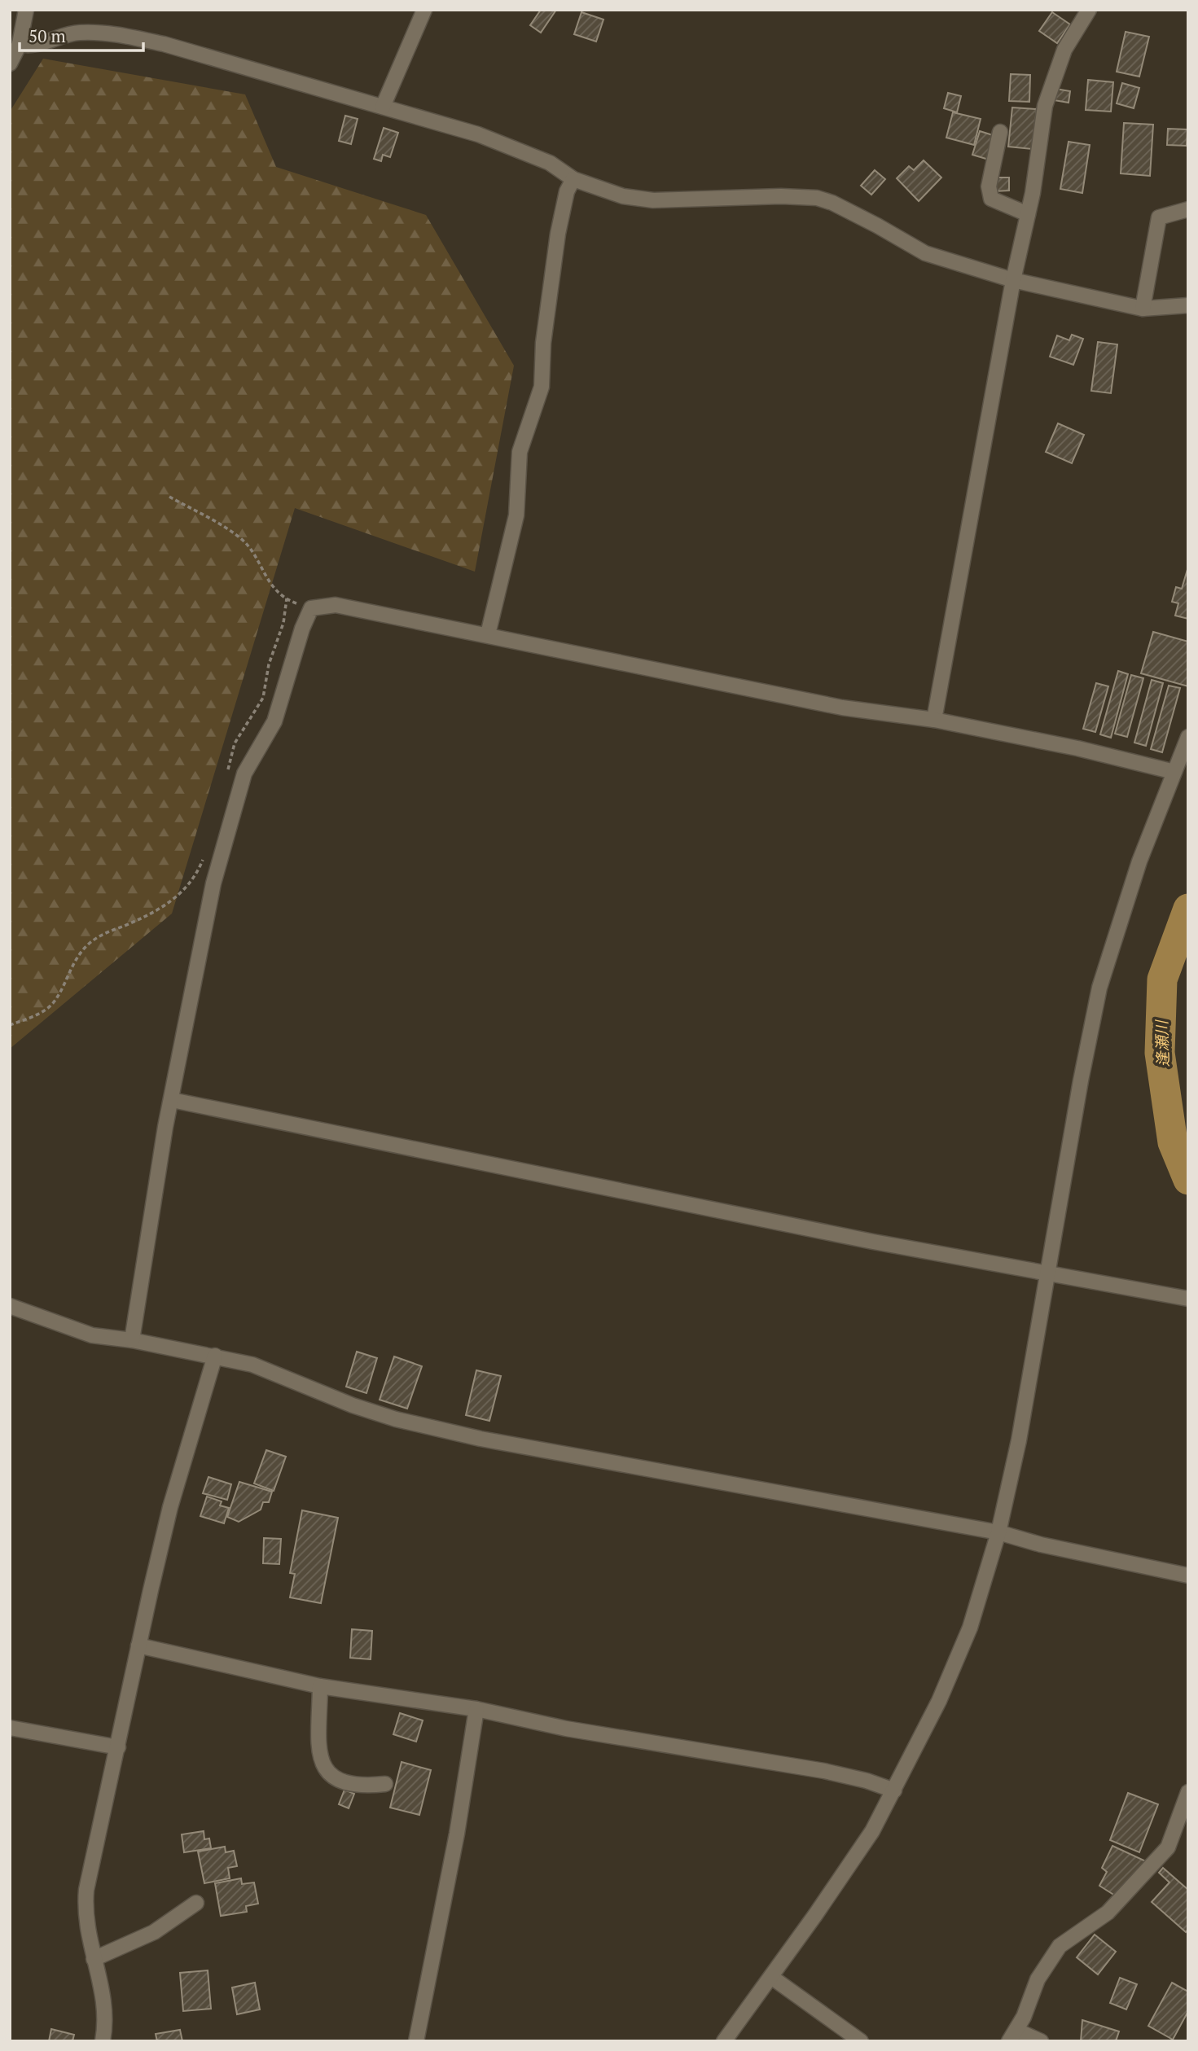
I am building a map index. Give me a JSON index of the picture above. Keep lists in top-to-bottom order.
{
  "water": ["逢瀬川"],
  "scale_bar": "50 m"
}
